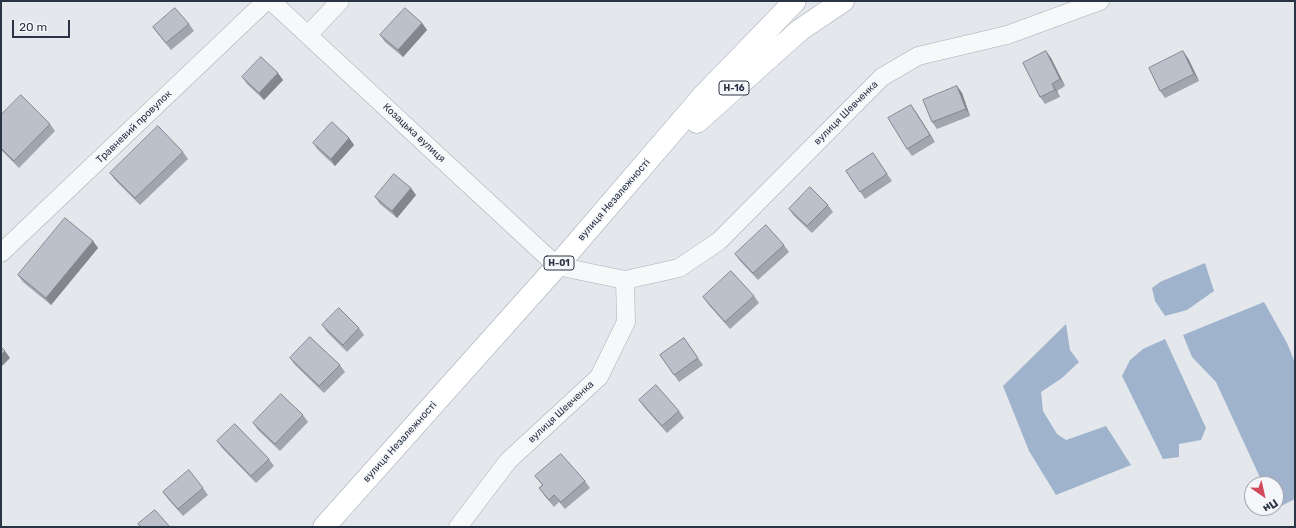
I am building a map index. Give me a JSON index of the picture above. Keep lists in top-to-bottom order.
{
  "streets": {
    "main road": ["Н-16", "вулиця Незалежності", "Н-01"],
    "street": ["вулиця Шевченка", "Травневий провулок", "Козацька вулиця"]
  },
  "crossings": [
    ["Н-16", "вулиця Незалежності"],
    ["вулиця Шевченка", "Козацька вулиця"],
    ["вулиця Шевченка", "вулиця Незалежності"],
    ["Козацька вулиця", "вулиця Незалежності"]
  ],
  "scale_bar": "20 m",
  "north": "bottom right"
}
